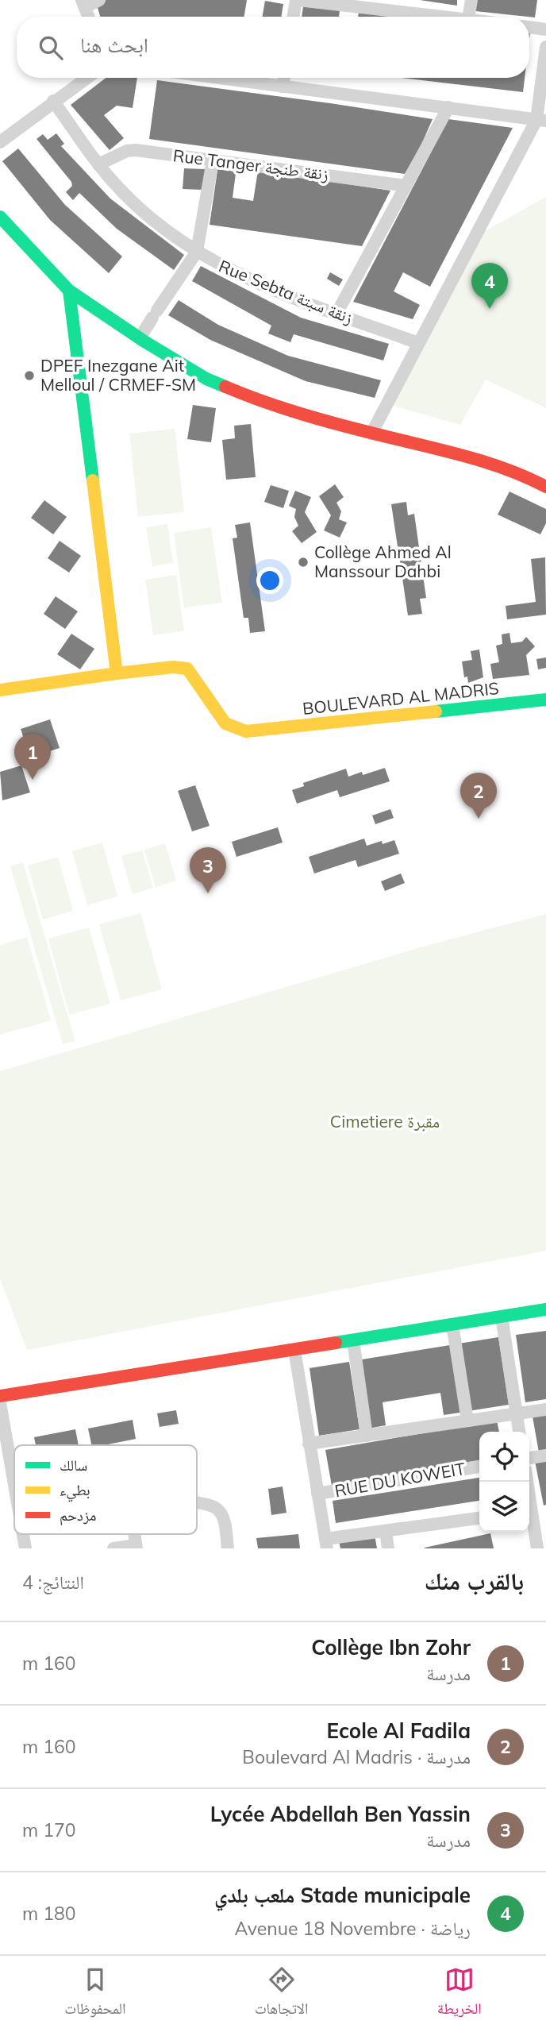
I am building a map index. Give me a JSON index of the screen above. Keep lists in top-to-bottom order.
{
  "streets": {
    "street": [
      "Rue Tanger زنقة طنجة",
      "Rue Sebta زنقة سبتة",
      "BOULEVARD AL MADRIS",
      "RUE DU KOWEIT"
    ]
  },
  "crossings": [
    ["Rue Tanger زنقة طنجة", "Rue Sebta زنقة سبتة"]
  ],
  "parks": ["Cimetiere مقبرة"],
  "places": ["DPEF Inezgane Ait Melloul / CRMEF-SM", "Collège Ahmed Al Manssour Dahbi"],
  "legend": ["سالك", "بطيء", "مزدحم"],
  "page": {
    "search": "ابحث هنا",
    "pins": [
      "4",
      "1",
      "2",
      "3"
    ],
    "heading": ["بالقرب منك", "النتائج: 4"],
    "list": [
      {
        "mark": "1",
        "name": "Collège Ibn Zohr",
        "note": "مدرسة",
        "value": "160 m"
      },
      {
        "mark": "2",
        "name": "Ecole Al Fadila",
        "note": "مدرسة · Boulevard Al Madris",
        "value": "160 m"
      },
      {
        "mark": "3",
        "name": "Lycée Abdellah Ben Yassin",
        "note": "مدرسة",
        "value": "170 m"
      },
      {
        "mark": "4",
        "name": "Stade municipale ملعب بلدي",
        "note": "رياضة · Avenue 18 Novembre",
        "value": "180 m"
      }
    ],
    "nav": ["الخريطة", "الاتجاهات", "المحفوظات"]
  }
}
